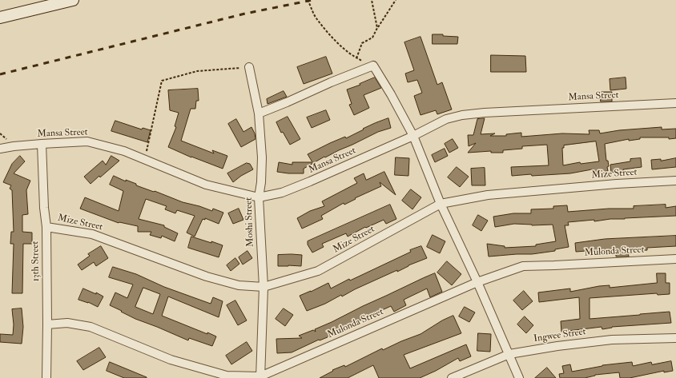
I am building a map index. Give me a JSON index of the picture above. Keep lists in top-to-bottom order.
{
  "streets": {
    "street": [
      "Mansa Street",
      "Mize Street",
      "Moshi Street",
      "Mulonda Street",
      "13th Street",
      "Ingwee Street"
    ]
  },
  "crossings": [
    ["Mansa Street", "Moshi Street"],
    ["Mansa Street", "13th Street"],
    ["Mize Street", "Moshi Street"],
    ["Mize Street", "13th Street"],
    ["Moshi Street", "Mulonda Street"],
    ["Mulonda Street", "13th Street"]
  ]
}
